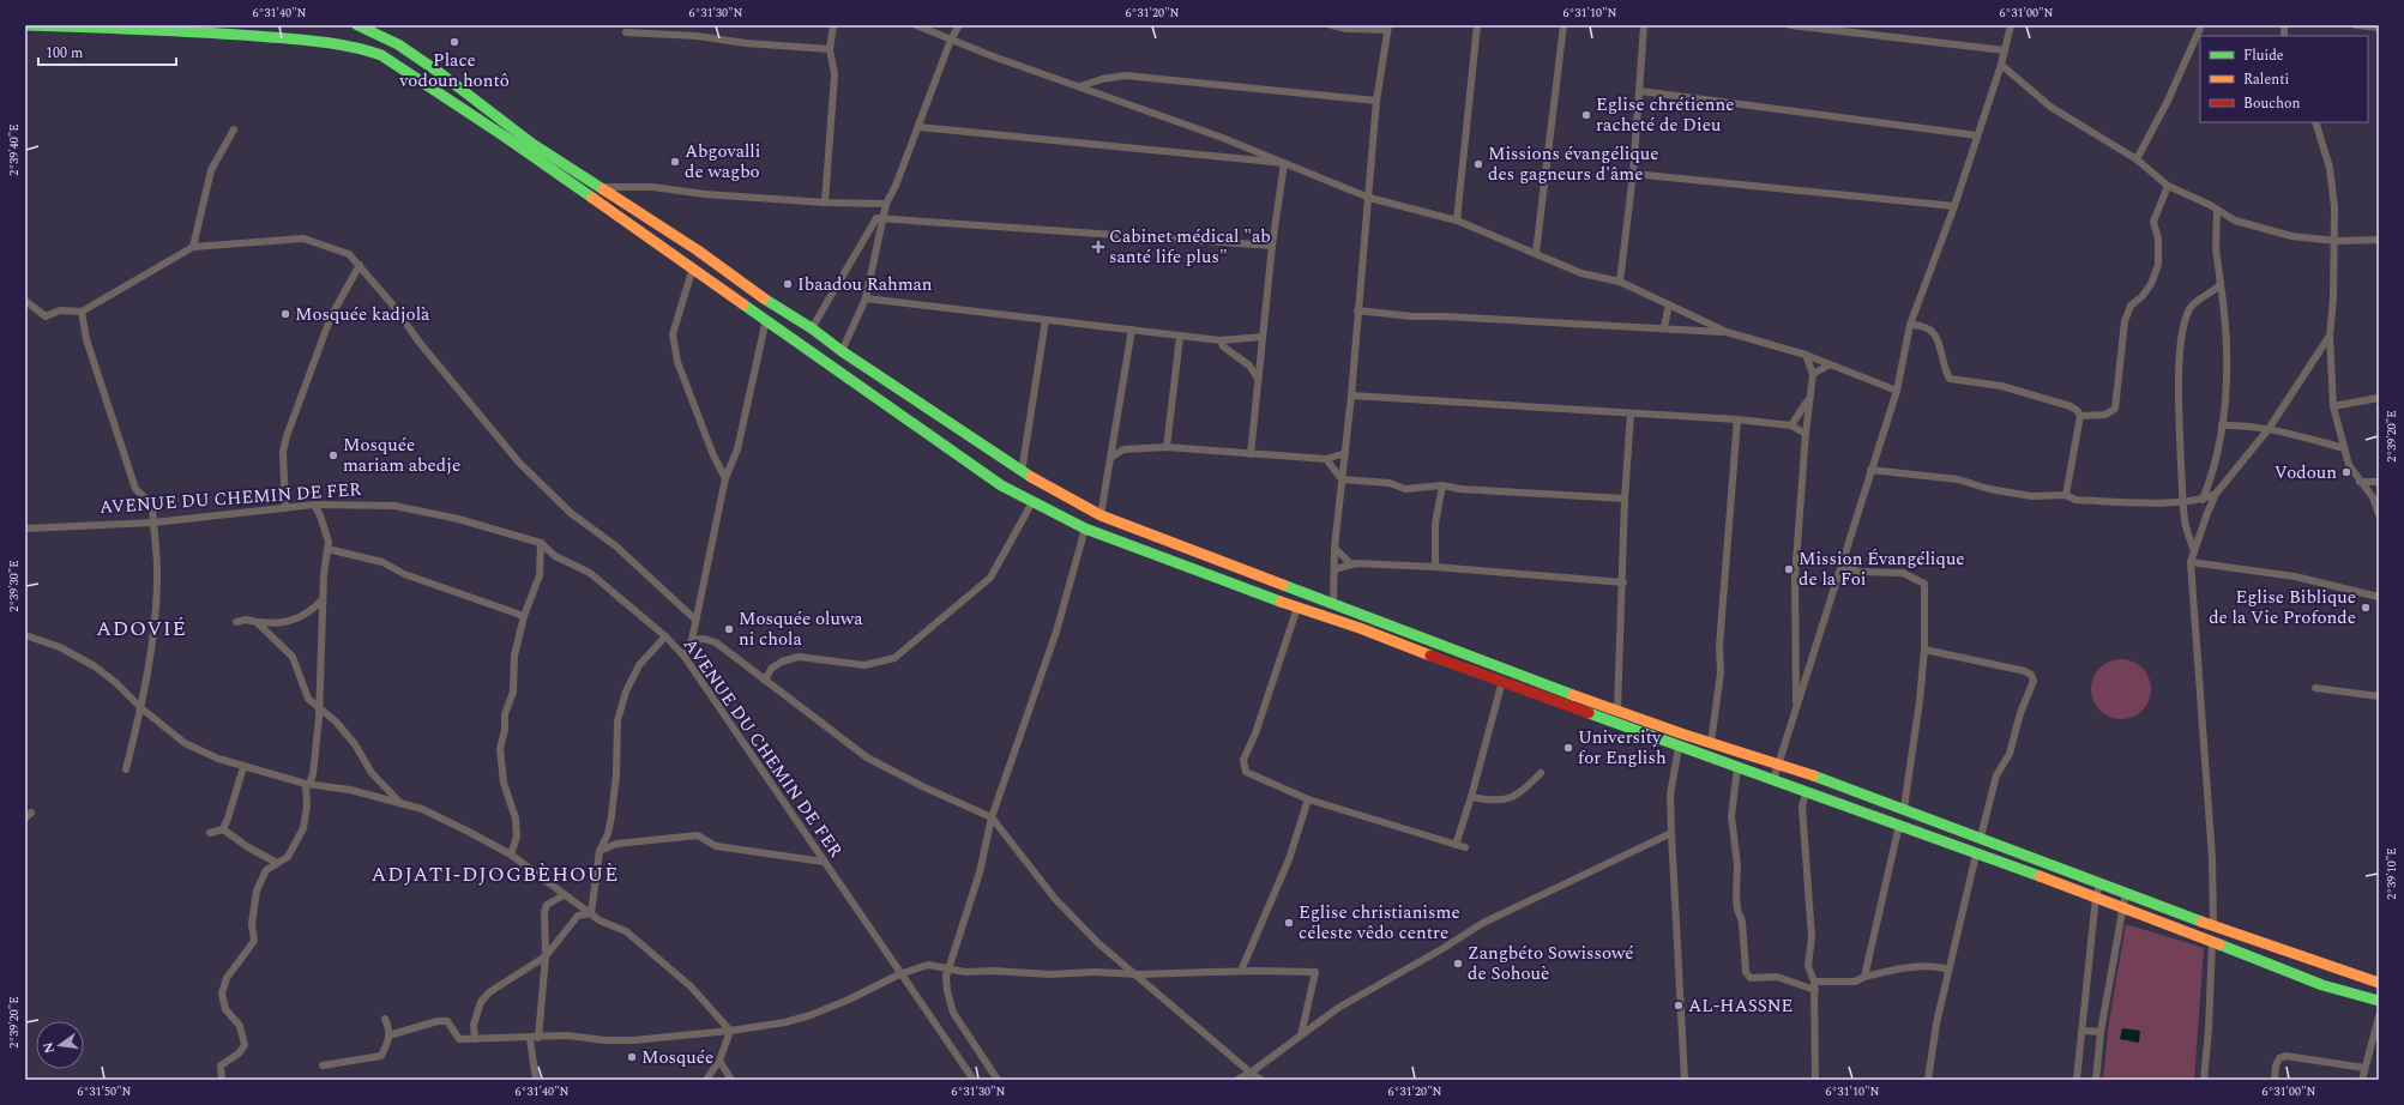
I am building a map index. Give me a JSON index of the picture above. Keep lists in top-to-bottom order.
{
  "streets": {
    "street": ["AVENUE DU CHEMIN DE FER"]
  },
  "districts": ["ADOVIÉ", "ADJATI-DJOGBÈHOUÈ"],
  "places": {
    "other": [
      "Place vodoun hontô",
      "Eglise chrétienne racheté de Dieu",
      "Abgovalli de wagbo",
      "Missions évangélique des gagneurs d'âme",
      "Ibaadou Rahman",
      "Mosquée kadjolà",
      "Mosquée mariam abedje",
      "Vodoun",
      "Mission Évangélique de la Foi",
      "Eglise Biblique de la Vie Profonde",
      "Mosquée oluwa ni chola",
      "University for English",
      "Eglise christianisme céleste vêdo centre",
      "Zangbéto Sowissowé de Sohouè",
      "AL-HASSNE",
      "Mosquée"
    ],
    "health": ["Cabinet médical \"ab santé life plus\""]
  },
  "legend": ["Fluide", "Ralenti", "Bouchon"],
  "scale_bar": "100 m",
  "north": "left",
  "coordinates": [
    "6°31'40\"N",
    "6°31'30\"N",
    "6°31'20\"N",
    "6°31'10\"N",
    "6°31'00\"N",
    "2°39'40\"E",
    "2°39'20\"E",
    "2°39'30\"E",
    "2°39'10\"E",
    "6°31'50\"N"
  ]
}
